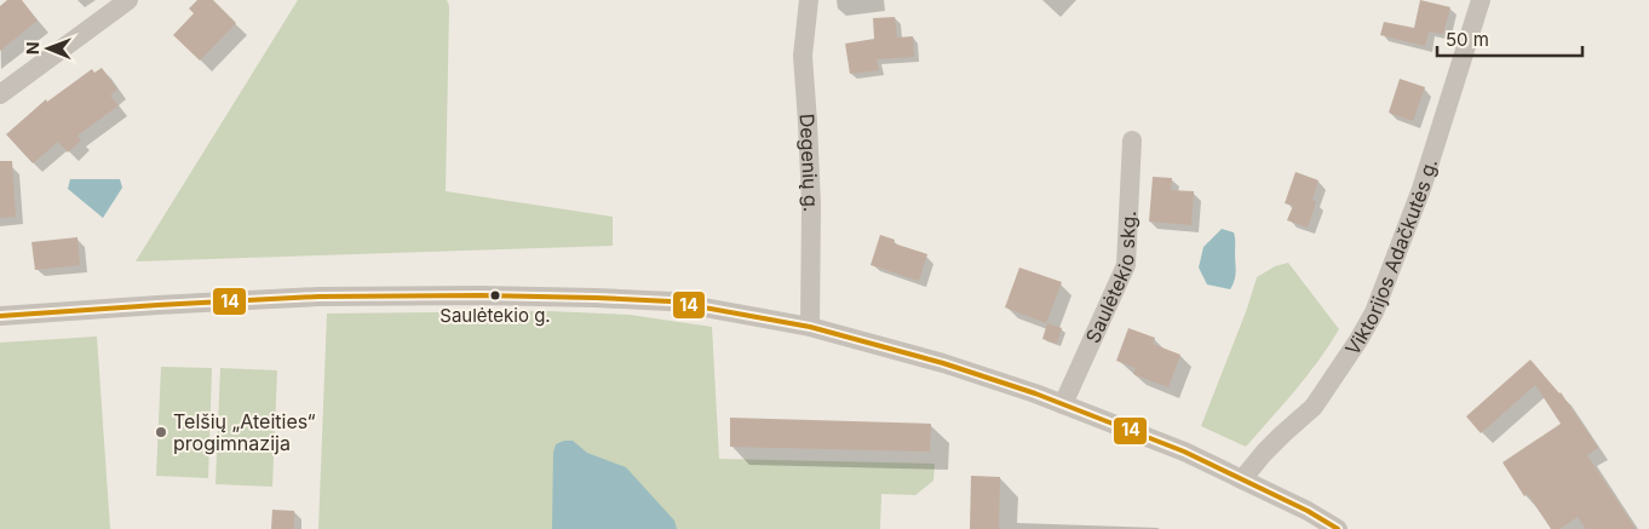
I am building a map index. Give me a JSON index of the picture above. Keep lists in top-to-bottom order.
{
  "streets": {
    "street": ["Degenių g.", "Viktorijos Adačkutės g.", "Saulėtekio skg."]
  },
  "places": ["Saulėtekio g.", "Telšių „Ateities“ progimnazija"],
  "lines": ["transit line 14"],
  "scale_bar": "50 m",
  "north": "left"
}
